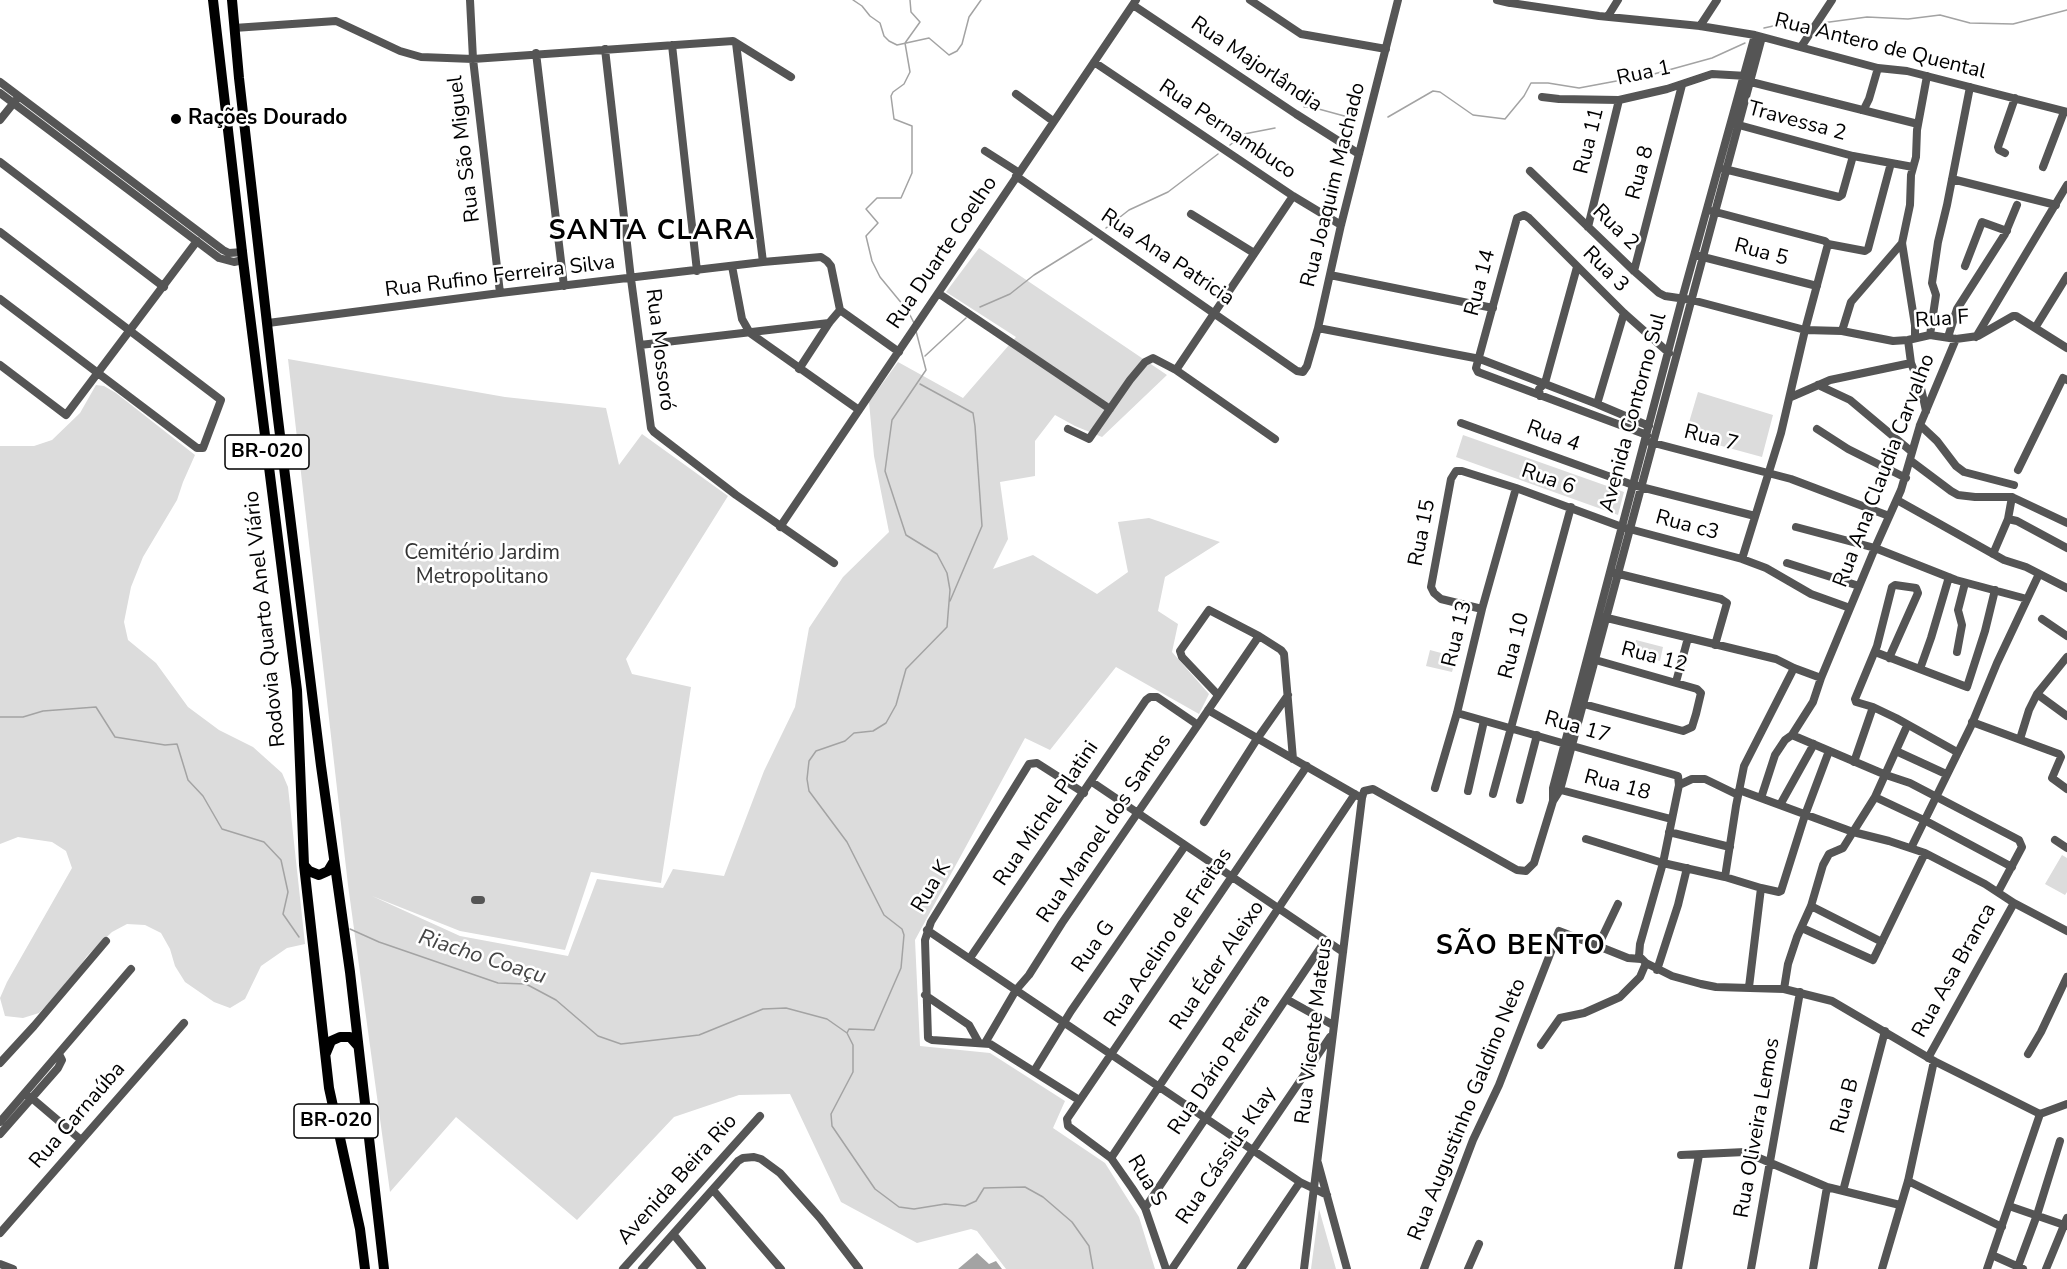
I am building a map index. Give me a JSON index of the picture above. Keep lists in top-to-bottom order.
{
  "streets": {
    "highway": ["BR-020", "Rodovia Quarto Anel Viário"],
    "street": [
      "Rua Antero de Quental",
      "Rua Majorlândia",
      "Rua 1",
      "Travessa 2",
      "Rua Pernambuco",
      "Rua 11",
      "Rua São Miguel",
      "Rua 8",
      "Rua Joaquim Machado",
      "Rua 2",
      "Rua Duarte Coelho",
      "Rua 5",
      "Rua Ana Patricia",
      "Rua 3",
      "Rua Rufino Ferreira Silva",
      "Rua 14",
      "Rua F",
      "Rua Mossoró",
      "Avenida Contorno Sul",
      "Rua 4",
      "Rua 7",
      "Rua Ana Claudia Carvalho",
      "Rua 6",
      "Rua c3",
      "Rua 15",
      "Rua 13",
      "Rua 10",
      "Rua 12",
      "Rua 17",
      "Rua 18",
      "Rua Michel Platini",
      "Rua Manoel dos Santos",
      "Rua K",
      "Rua Acelino de Freitas",
      "Rua G",
      "Rua Éder Aleixo",
      "Rua Asa Branca",
      "Rua Vicente Mateus",
      "Rua Dário Pereira",
      "Rua B",
      "Rua Augustinho Galdino Neto",
      "Rua Carnaúba",
      "Rua Oliveira Lemos",
      "Rua Cássius Klay",
      "Avenida Beira Rio",
      "Rua S"
    ]
  },
  "crossings": [
    ["Rua Antero de Quental", "Avenida Contorno Sul"],
    ["Rua Majorlândia", "Rua Joaquim Machado"],
    ["Rua Majorlândia", "Rua Duarte Coelho"],
    ["Rua 1", "Rua 11"],
    ["Rua 1", "Rua 8"],
    ["Rua 1", "Avenida Contorno Sul"],
    ["Travessa 2", "Avenida Contorno Sul"],
    ["Rua Pernambuco", "Rua Joaquim Machado"],
    ["Rua Pernambuco", "Rua Duarte Coelho"],
    ["Rua 11", "Rua 2"],
    ["Rua São Miguel", "Rua Rufino Ferreira Silva"],
    ["Rua 8", "Rua 2"],
    ["Rua Joaquim Machado", "Rua Ana Patricia"],
    ["Rua 2", "Avenida Contorno Sul"],
    ["Rua Duarte Coelho", "Rua Ana Patricia"],
    ["Rua Duarte Coelho", "Rua Mossoró"],
    ["Rua 5", "Avenida Contorno Sul"],
    ["Rua 3", "Rua 14"],
    ["Rua 3", "Avenida Contorno Sul"],
    ["Rua Rufino Ferreira Silva", "Rua Mossoró"],
    ["Rua Rufino Ferreira Silva", "Rodovia Quarto Anel Viário"],
    ["Rua 14", "Rua 7"],
    ["Rua F", "Rua Ana Claudia Carvalho"],
    ["Avenida Contorno Sul", "Rua 4"],
    ["Avenida Contorno Sul", "Rua 7"],
    ["Avenida Contorno Sul", "Rua 6"],
    ["Avenida Contorno Sul", "Rua c3"],
    ["Avenida Contorno Sul", "Rua 12"],
    ["Avenida Contorno Sul", "Rua 17"],
    ["Avenida Contorno Sul", "Rua 18"],
    ["Avenida Contorno Sul", "Rua Éder Aleixo"],
    ["Avenida Contorno Sul", "Rua Vicente Mateus"],
    ["Rua 7", "Rua Ana Claudia Carvalho"],
    ["Rua Ana Claudia Carvalho", "Rua c3"],
    ["Rua 6", "Rua c3"],
    ["Rua 6", "Rua 15"],
    ["Rua 6", "Rua 13"],
    ["Rua 6", "Rua 10"],
    ["Rua 15", "Rua 13"],
    ["Rua 13", "Rua 17"],
    ["Rua 10", "Rua 17"],
    ["Rua Michel Platini", "Rua Manoel dos Santos"],
    ["Rua Michel Platini", "Rua K"],
    ["Rua Manoel dos Santos", "Rua K"],
    ["Rua Acelino de Freitas", "Rua S"],
    ["Rua Éder Aleixo", "Rua Vicente Mateus"],
    ["Rua Éder Aleixo", "Rua S"],
    ["Rua Vicente Mateus", "Rua Cássius Klay"],
    ["Rua Dário Pereira", "Rua S"]
  ],
  "districts": ["SANTA CLARA", "SÃO BENTO"],
  "water": ["Riacho Coaçu"],
  "parks": ["Cemitério Jardim Metropolitano"],
  "places": ["Rações Dourado"]
}
